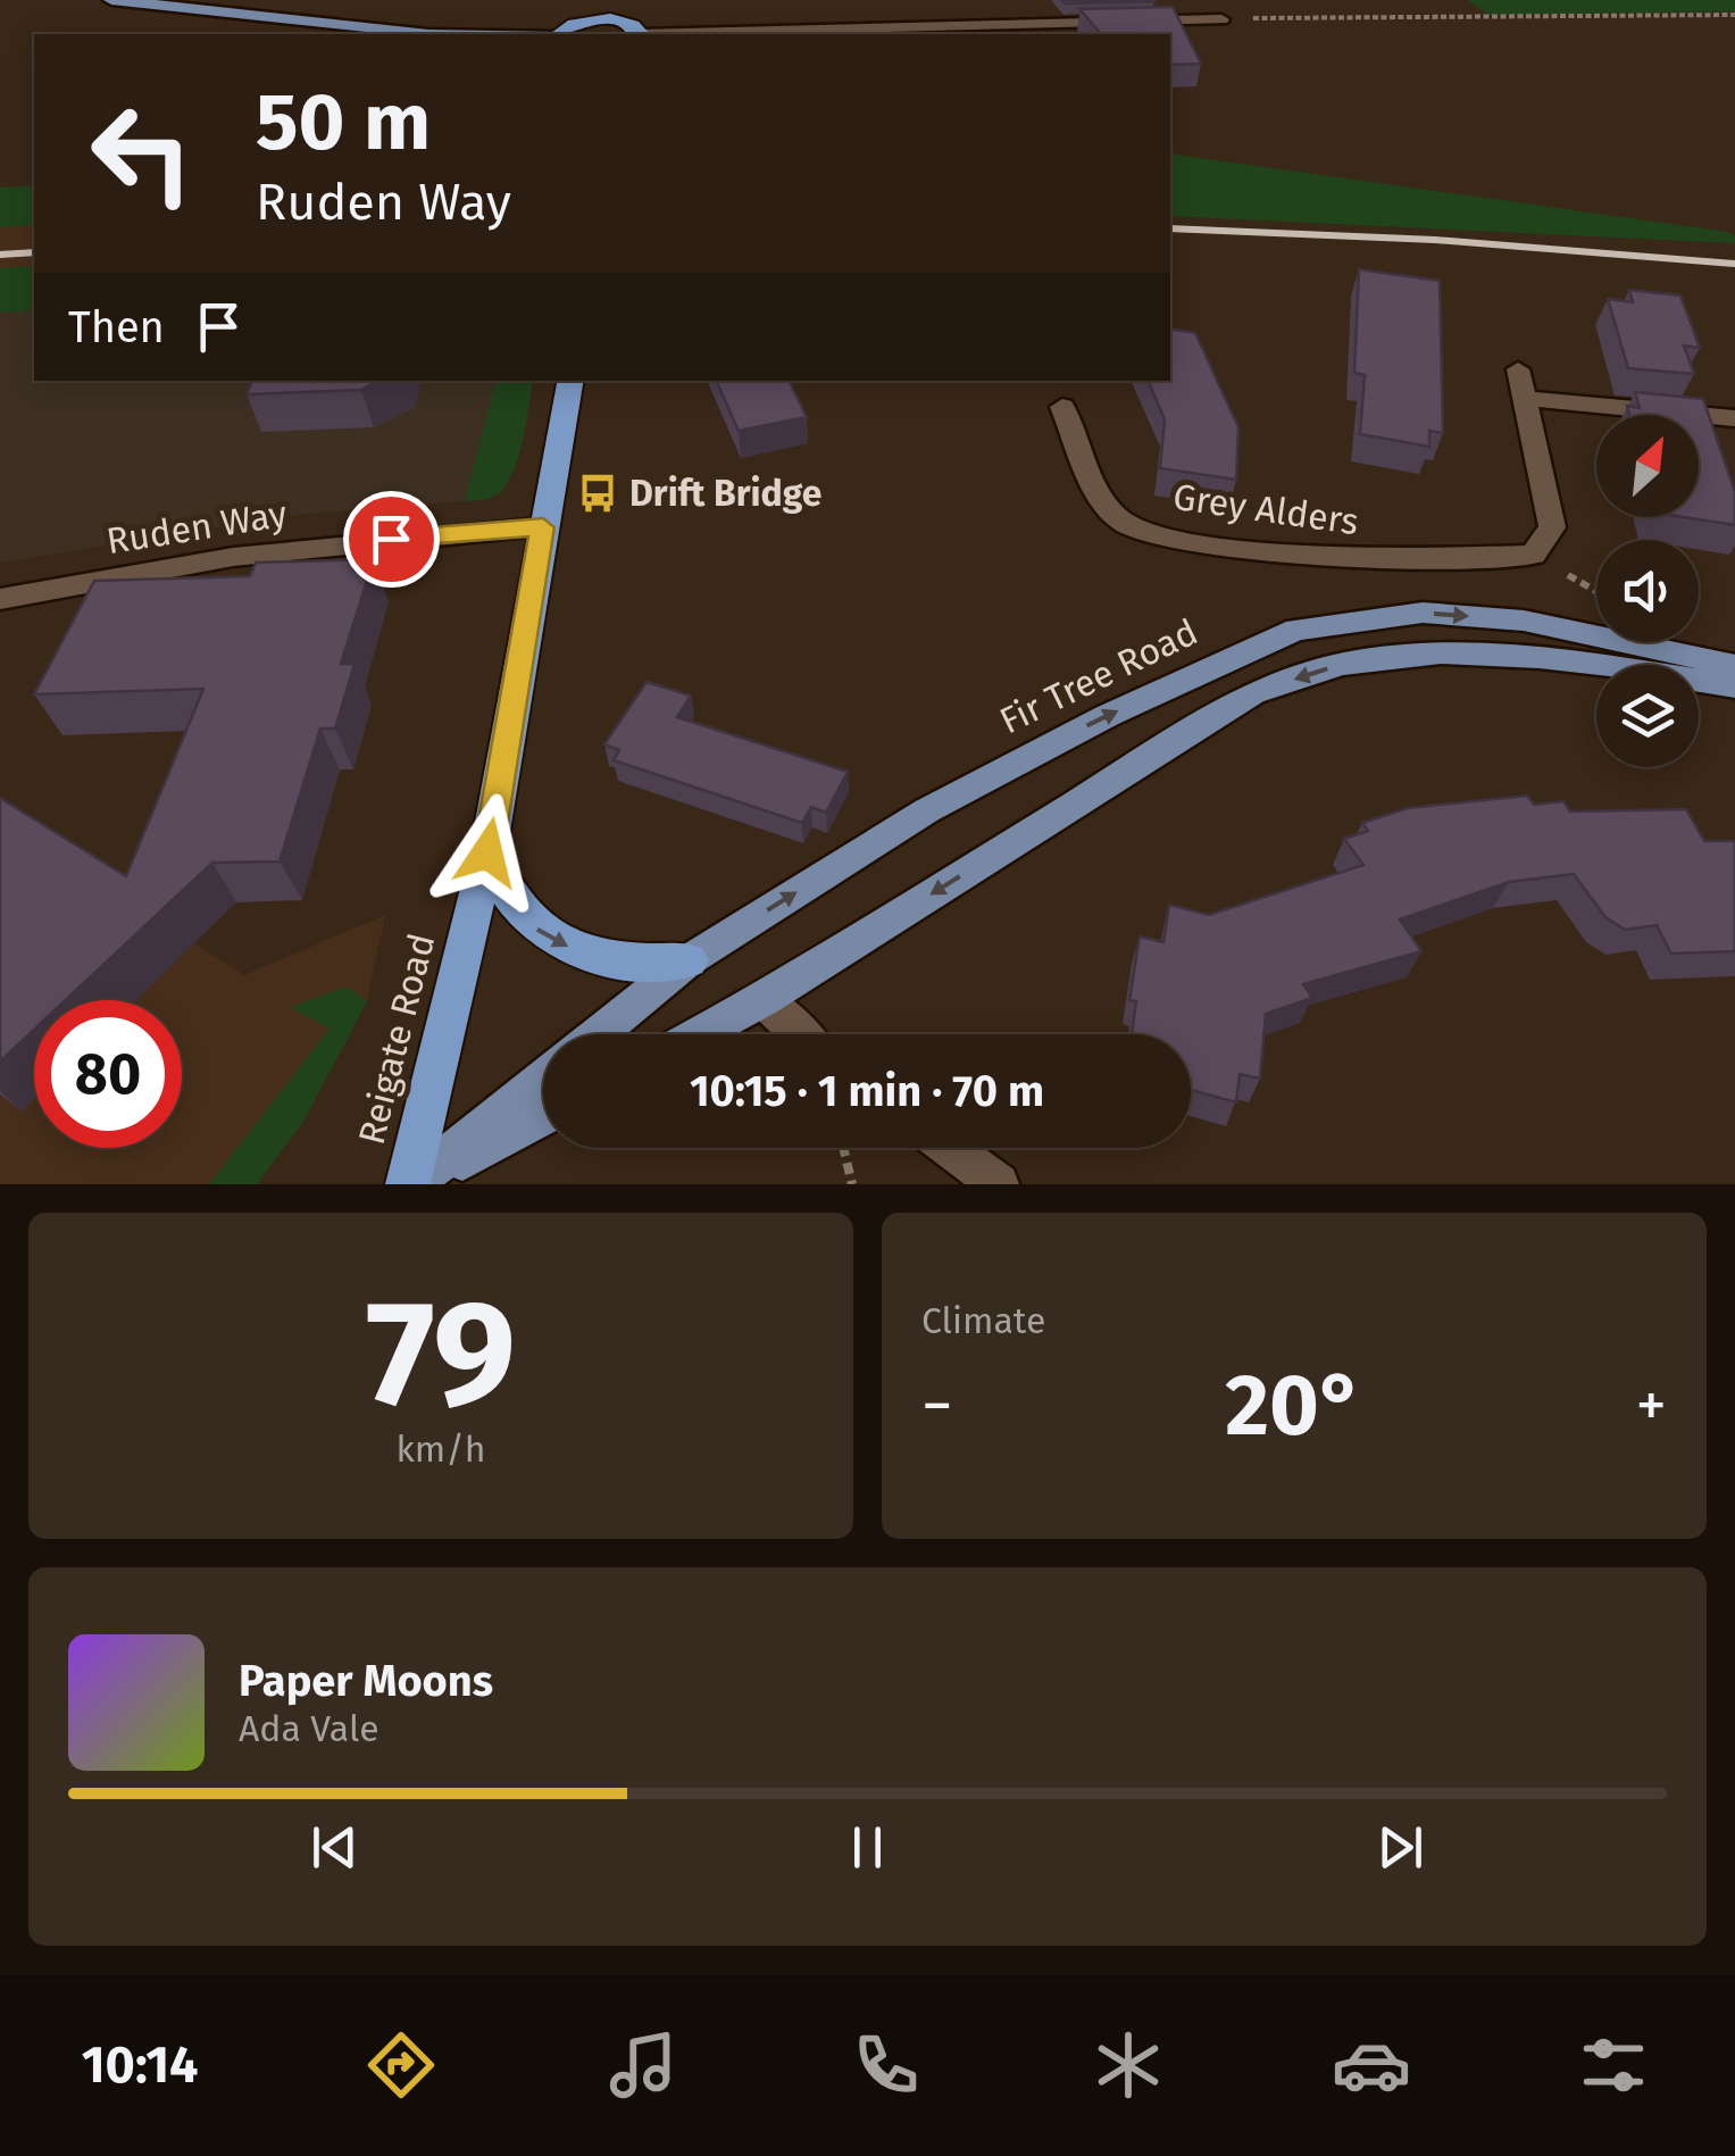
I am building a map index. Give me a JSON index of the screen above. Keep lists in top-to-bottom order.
{
  "streets": {
    "highway": ["Reigate Road"],
    "main road": ["Fir Tree Road"],
    "street": ["Grey Alders", "Ruden Way"]
  },
  "crossings": [
    ["Ruden Way", "Reigate Road"]
  ],
  "places": {
    "bus stop": ["Drift Bridge"]
  },
  "north": "top right",
  "page": {
    "turn": ["50 m", "Ruden Way"],
    "then": "Then",
    "limit": "80",
    "trip": "10:15 · 1 min · 70 m",
    "tile": [
      ["79", "km/h"],
      "Climate"
    ],
    "heat": ["−", "20°", "+"],
    "song": ["Paper Moons", "Ada Vale"],
    "tabs": "10:14"
  }
}
